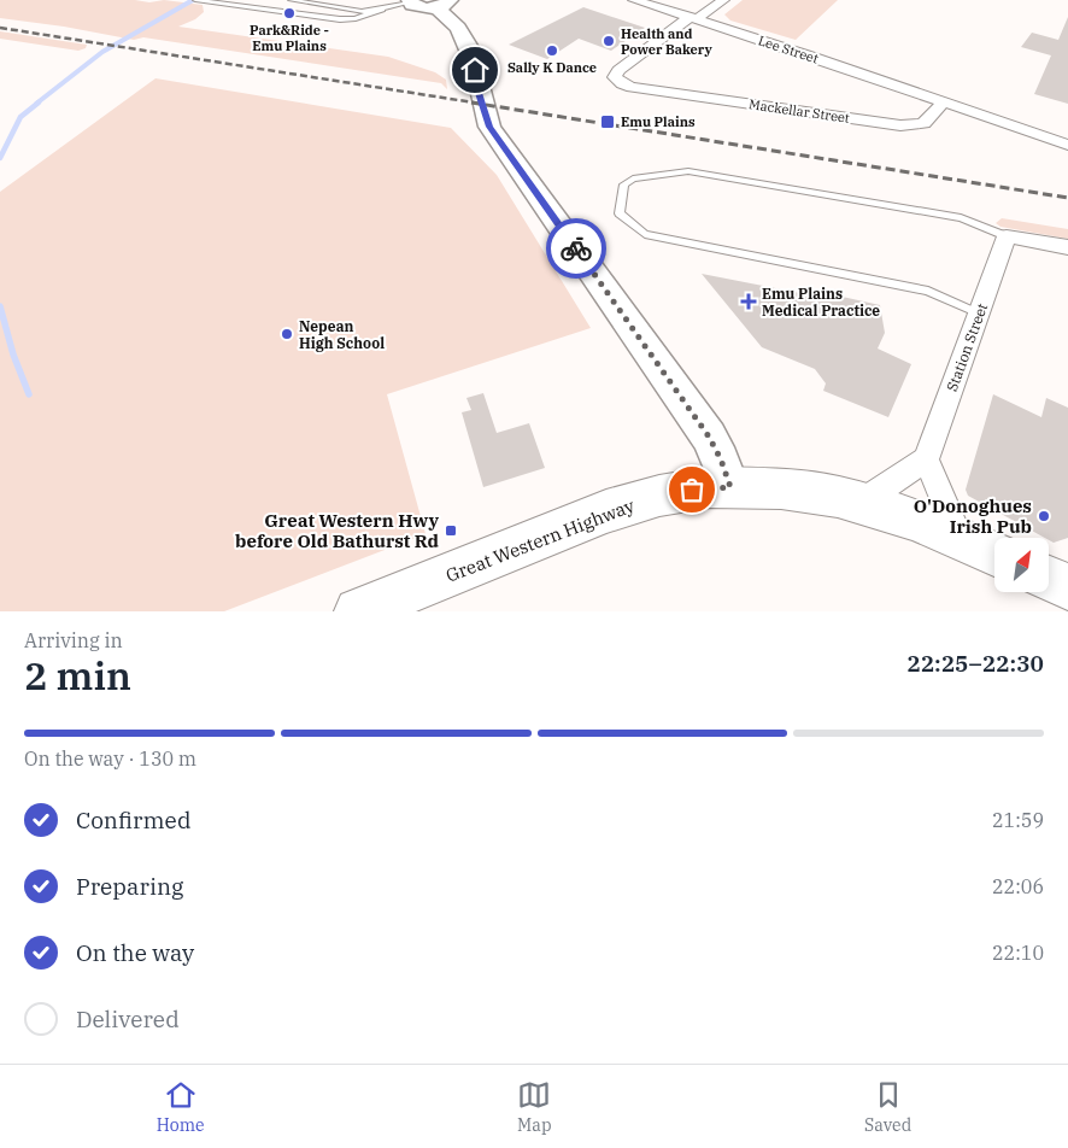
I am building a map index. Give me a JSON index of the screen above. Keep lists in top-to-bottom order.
{
  "streets": {
    "highway": ["Great Western Highway"],
    "street": ["Lee Street", "Mackellar Street", "Station Street"]
  },
  "crossings": [
    ["Lee Street", "Mackellar Street"]
  ],
  "places": {
    "other": [
      "Park&Ride - Emu Plains",
      "Health and Power Bakery",
      "Sally K Dance",
      "Nepean High School",
      "O'Donoghues Irish Pub"
    ],
    "transit": ["Emu Plains", "Great Western Hwy before Old Bathurst Rd"],
    "health": ["Emu Plains Medical Practice"]
  },
  "north": "top right",
  "page": {
    "heading": ["2 min", "Arriving in", "22:25–22:30"],
    "bar": "On the way · 130 m",
    "list": [
      ["Confirmed", "21:59"],
      ["Preparing", "22:06"],
      ["On the way", "22:10"],
      "Delivered"
    ],
    "tabs": ["Home", "Map", "Saved"]
  }
}
